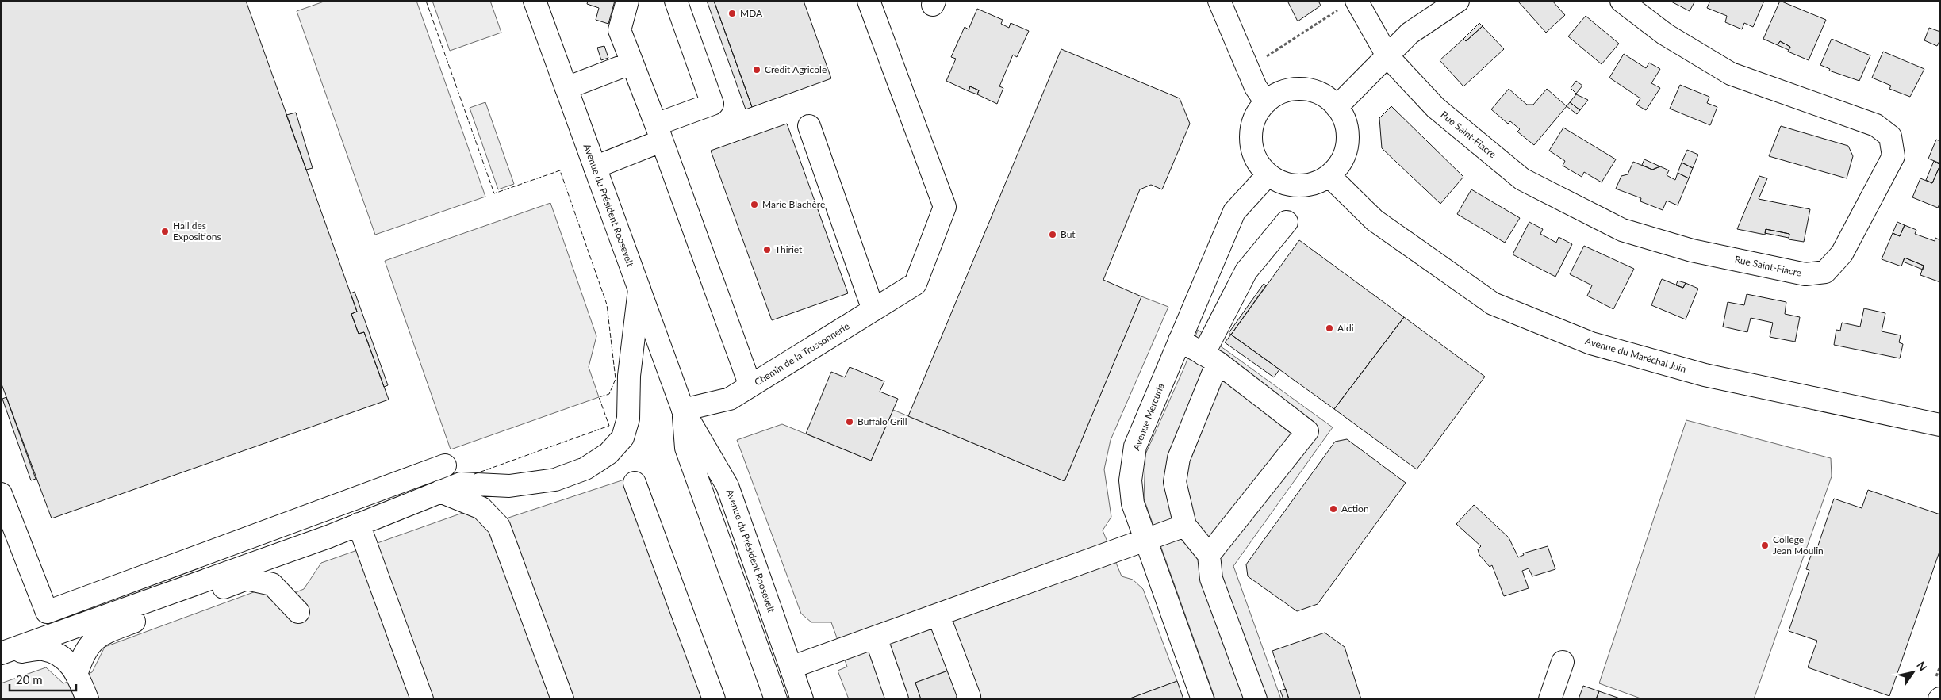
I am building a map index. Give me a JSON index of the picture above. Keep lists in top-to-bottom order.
{
  "streets": {
    "street": [
      "Rue Saint-Fiacre",
      "Avenue du Président Roosevelt",
      "Chemin de la Trussonnerie",
      "Avenue du Maréchal Juin",
      "Avenue Mercuria"
    ]
  },
  "crossings": [
    ["Avenue du Président Roosevelt", "Chemin de la Trussonnerie"],
    ["Avenue du Maréchal Juin", "Avenue Mercuria"]
  ],
  "places": [
    "MDA",
    "Crédit Agricole",
    "Marie Blachère",
    "Hall des Expositions",
    "But",
    "Thiriet",
    "Aldi",
    "Buffalo Grill",
    "Action",
    "Collège Jean Moulin"
  ],
  "scale_bar": "20 m",
  "north": "top right"
}
